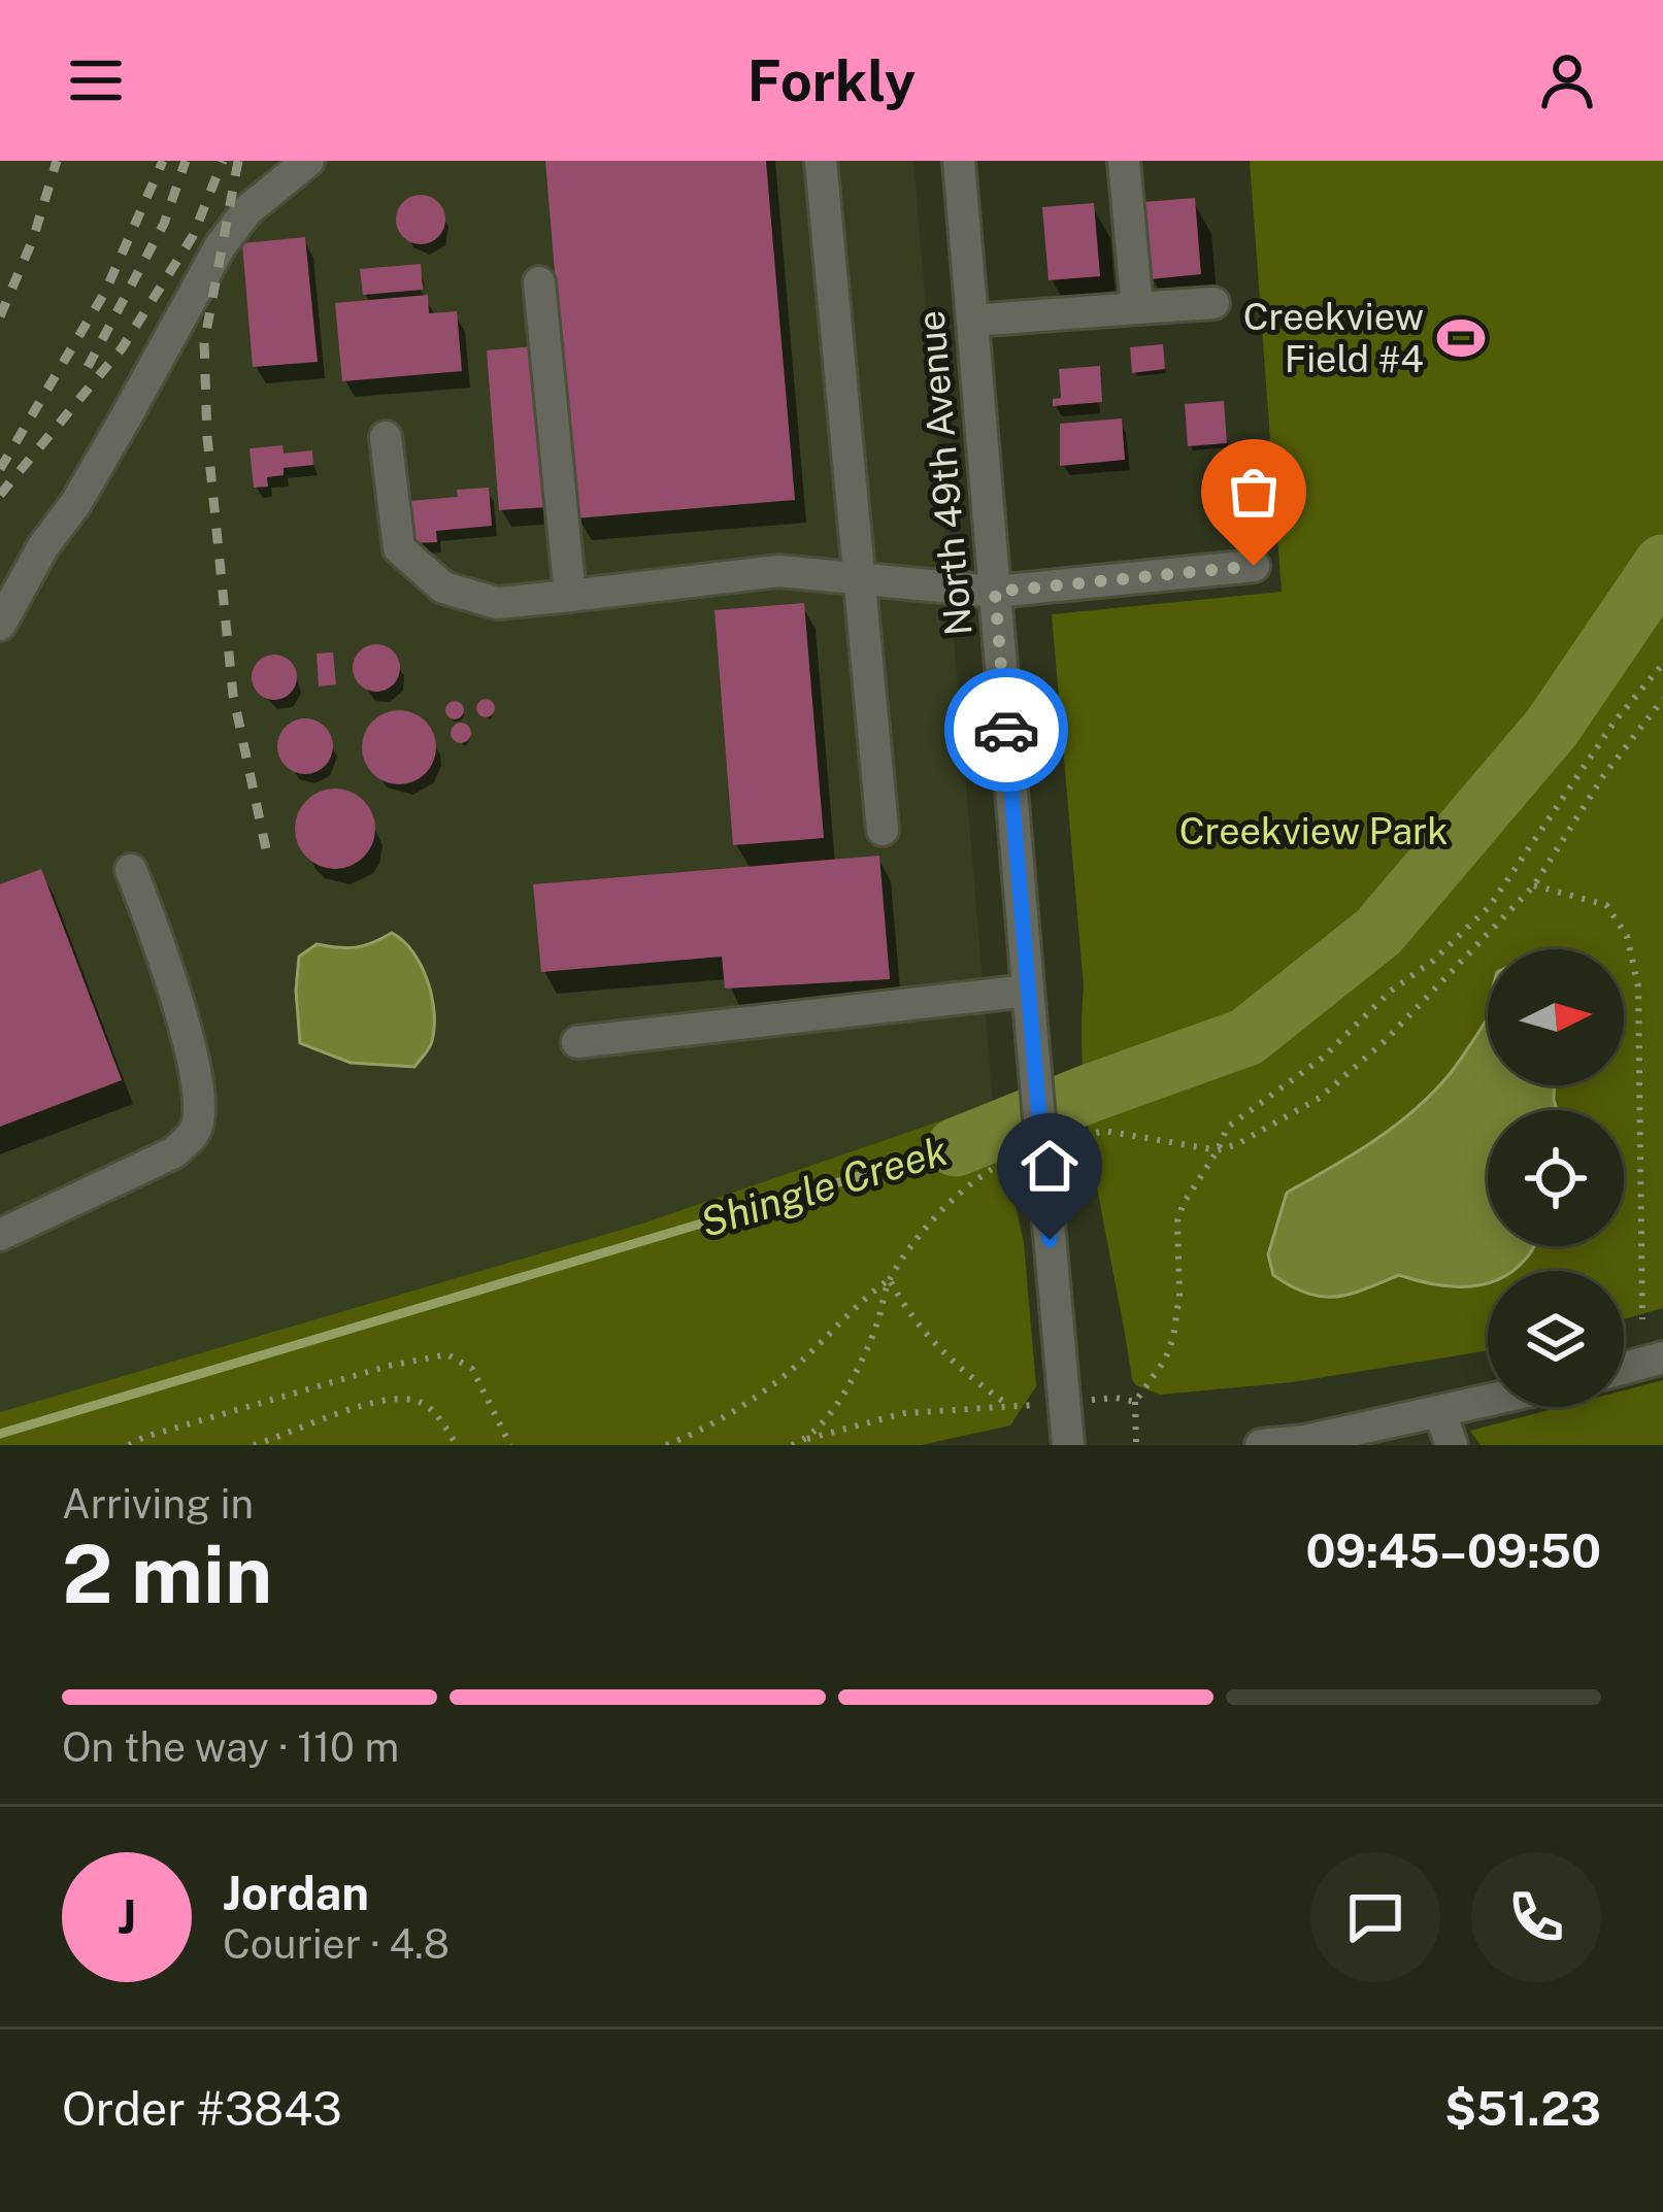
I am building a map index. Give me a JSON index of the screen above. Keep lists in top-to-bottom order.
{
  "streets": {
    "street": ["North 49th Avenue"]
  },
  "water": ["Shingle Creek"],
  "parks": ["Creekview Park"],
  "places": {
    "sports": ["Creekview Field #4"]
  },
  "north": "right",
  "page": {
    "header": "Forkly",
    "heading": ["2 min", "Arriving in", "09:45–09:50"],
    "panel": [
      "Jordan",
      "Courier · 4.8",
      "Order #3843",
      "$51.23"
    ],
    "bar": "On the way · 110 m",
    "round": "J"
  }
}
